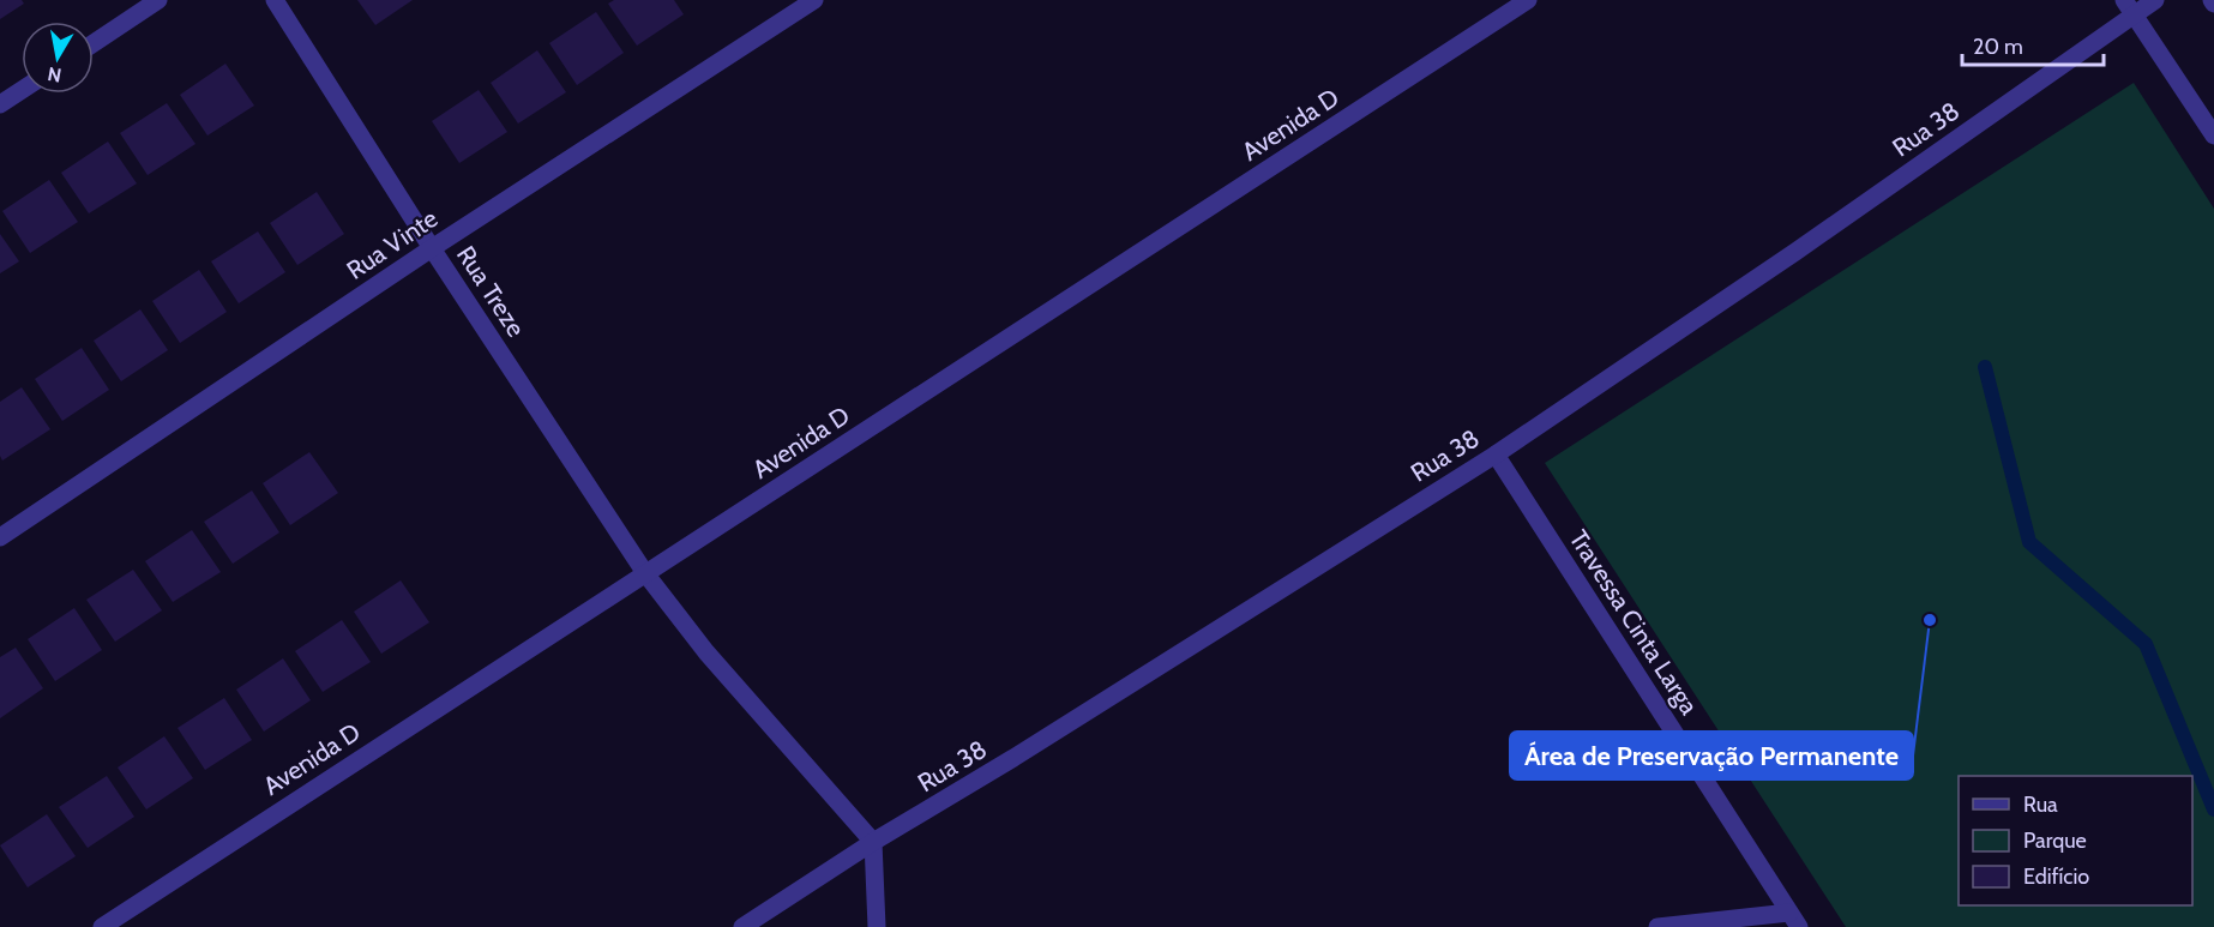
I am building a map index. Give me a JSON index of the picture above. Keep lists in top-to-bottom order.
{
  "streets": {
    "street": [
      "Avenida D",
      "Rua 38",
      "Rua Vinte",
      "Rua Treze",
      "Travessa Cinta Larga"
    ]
  },
  "crossings": [
    ["Avenida D", "Rua Treze"],
    ["Rua 38", "Rua Treze"],
    ["Rua 38", "Travessa Cinta Larga"],
    ["Rua Vinte", "Rua Treze"]
  ],
  "places": ["Área de Preservação Permanente"],
  "legend": ["Rua", "Parque", "Edifício"],
  "scale_bar": "20 m",
  "north": "bottom"
}
